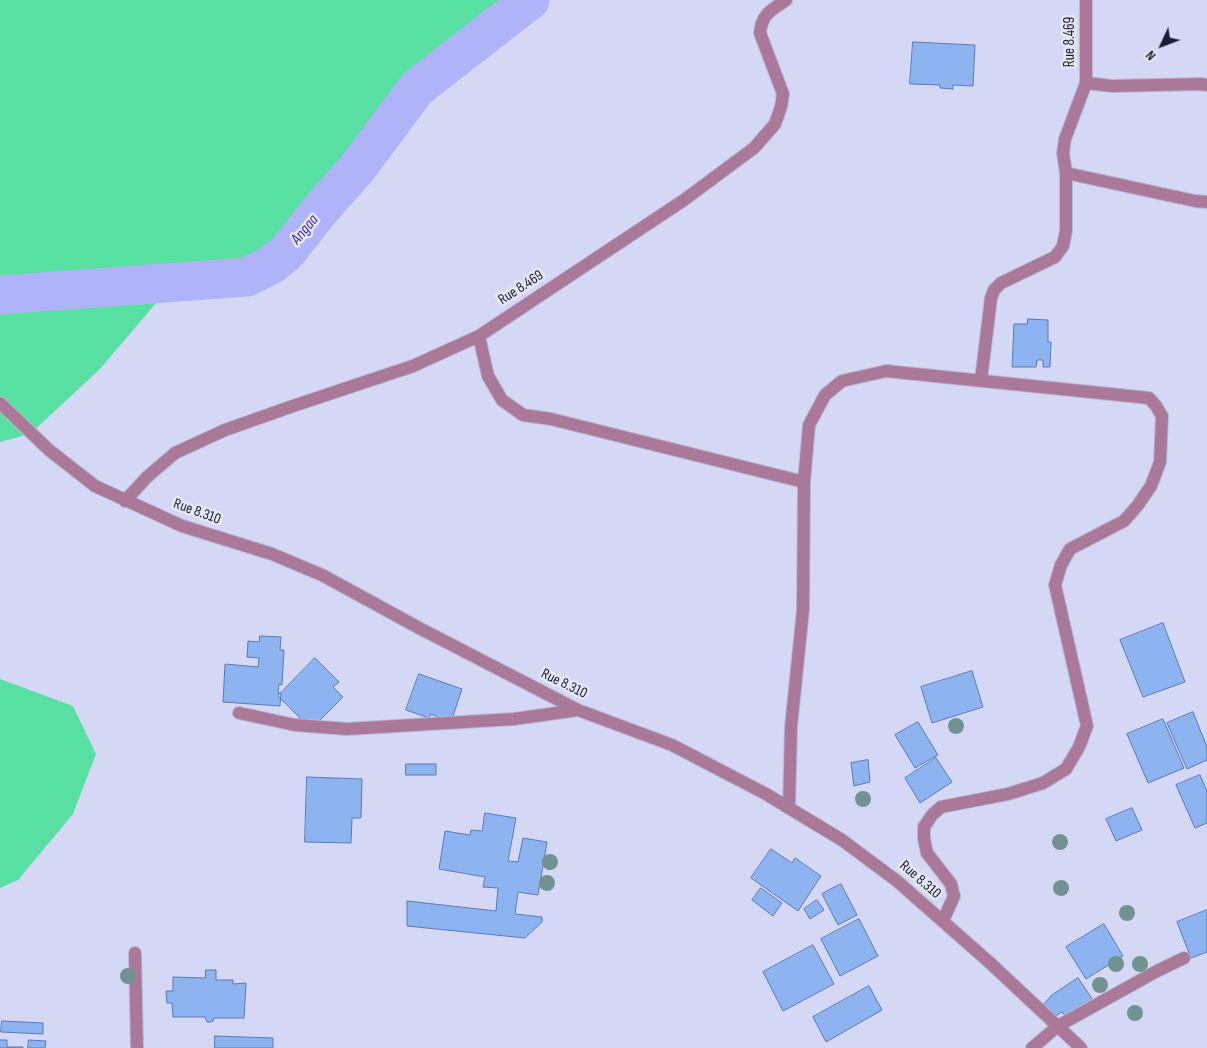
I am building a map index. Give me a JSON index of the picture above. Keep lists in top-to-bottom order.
{
  "streets": {
    "street": ["Rue 8.469", "Rue 8.310"]
  },
  "crossings": [
    ["Rue 8.469", "Rue 8.310"]
  ],
  "water": ["Angaa"],
  "north": "bottom left"
}
